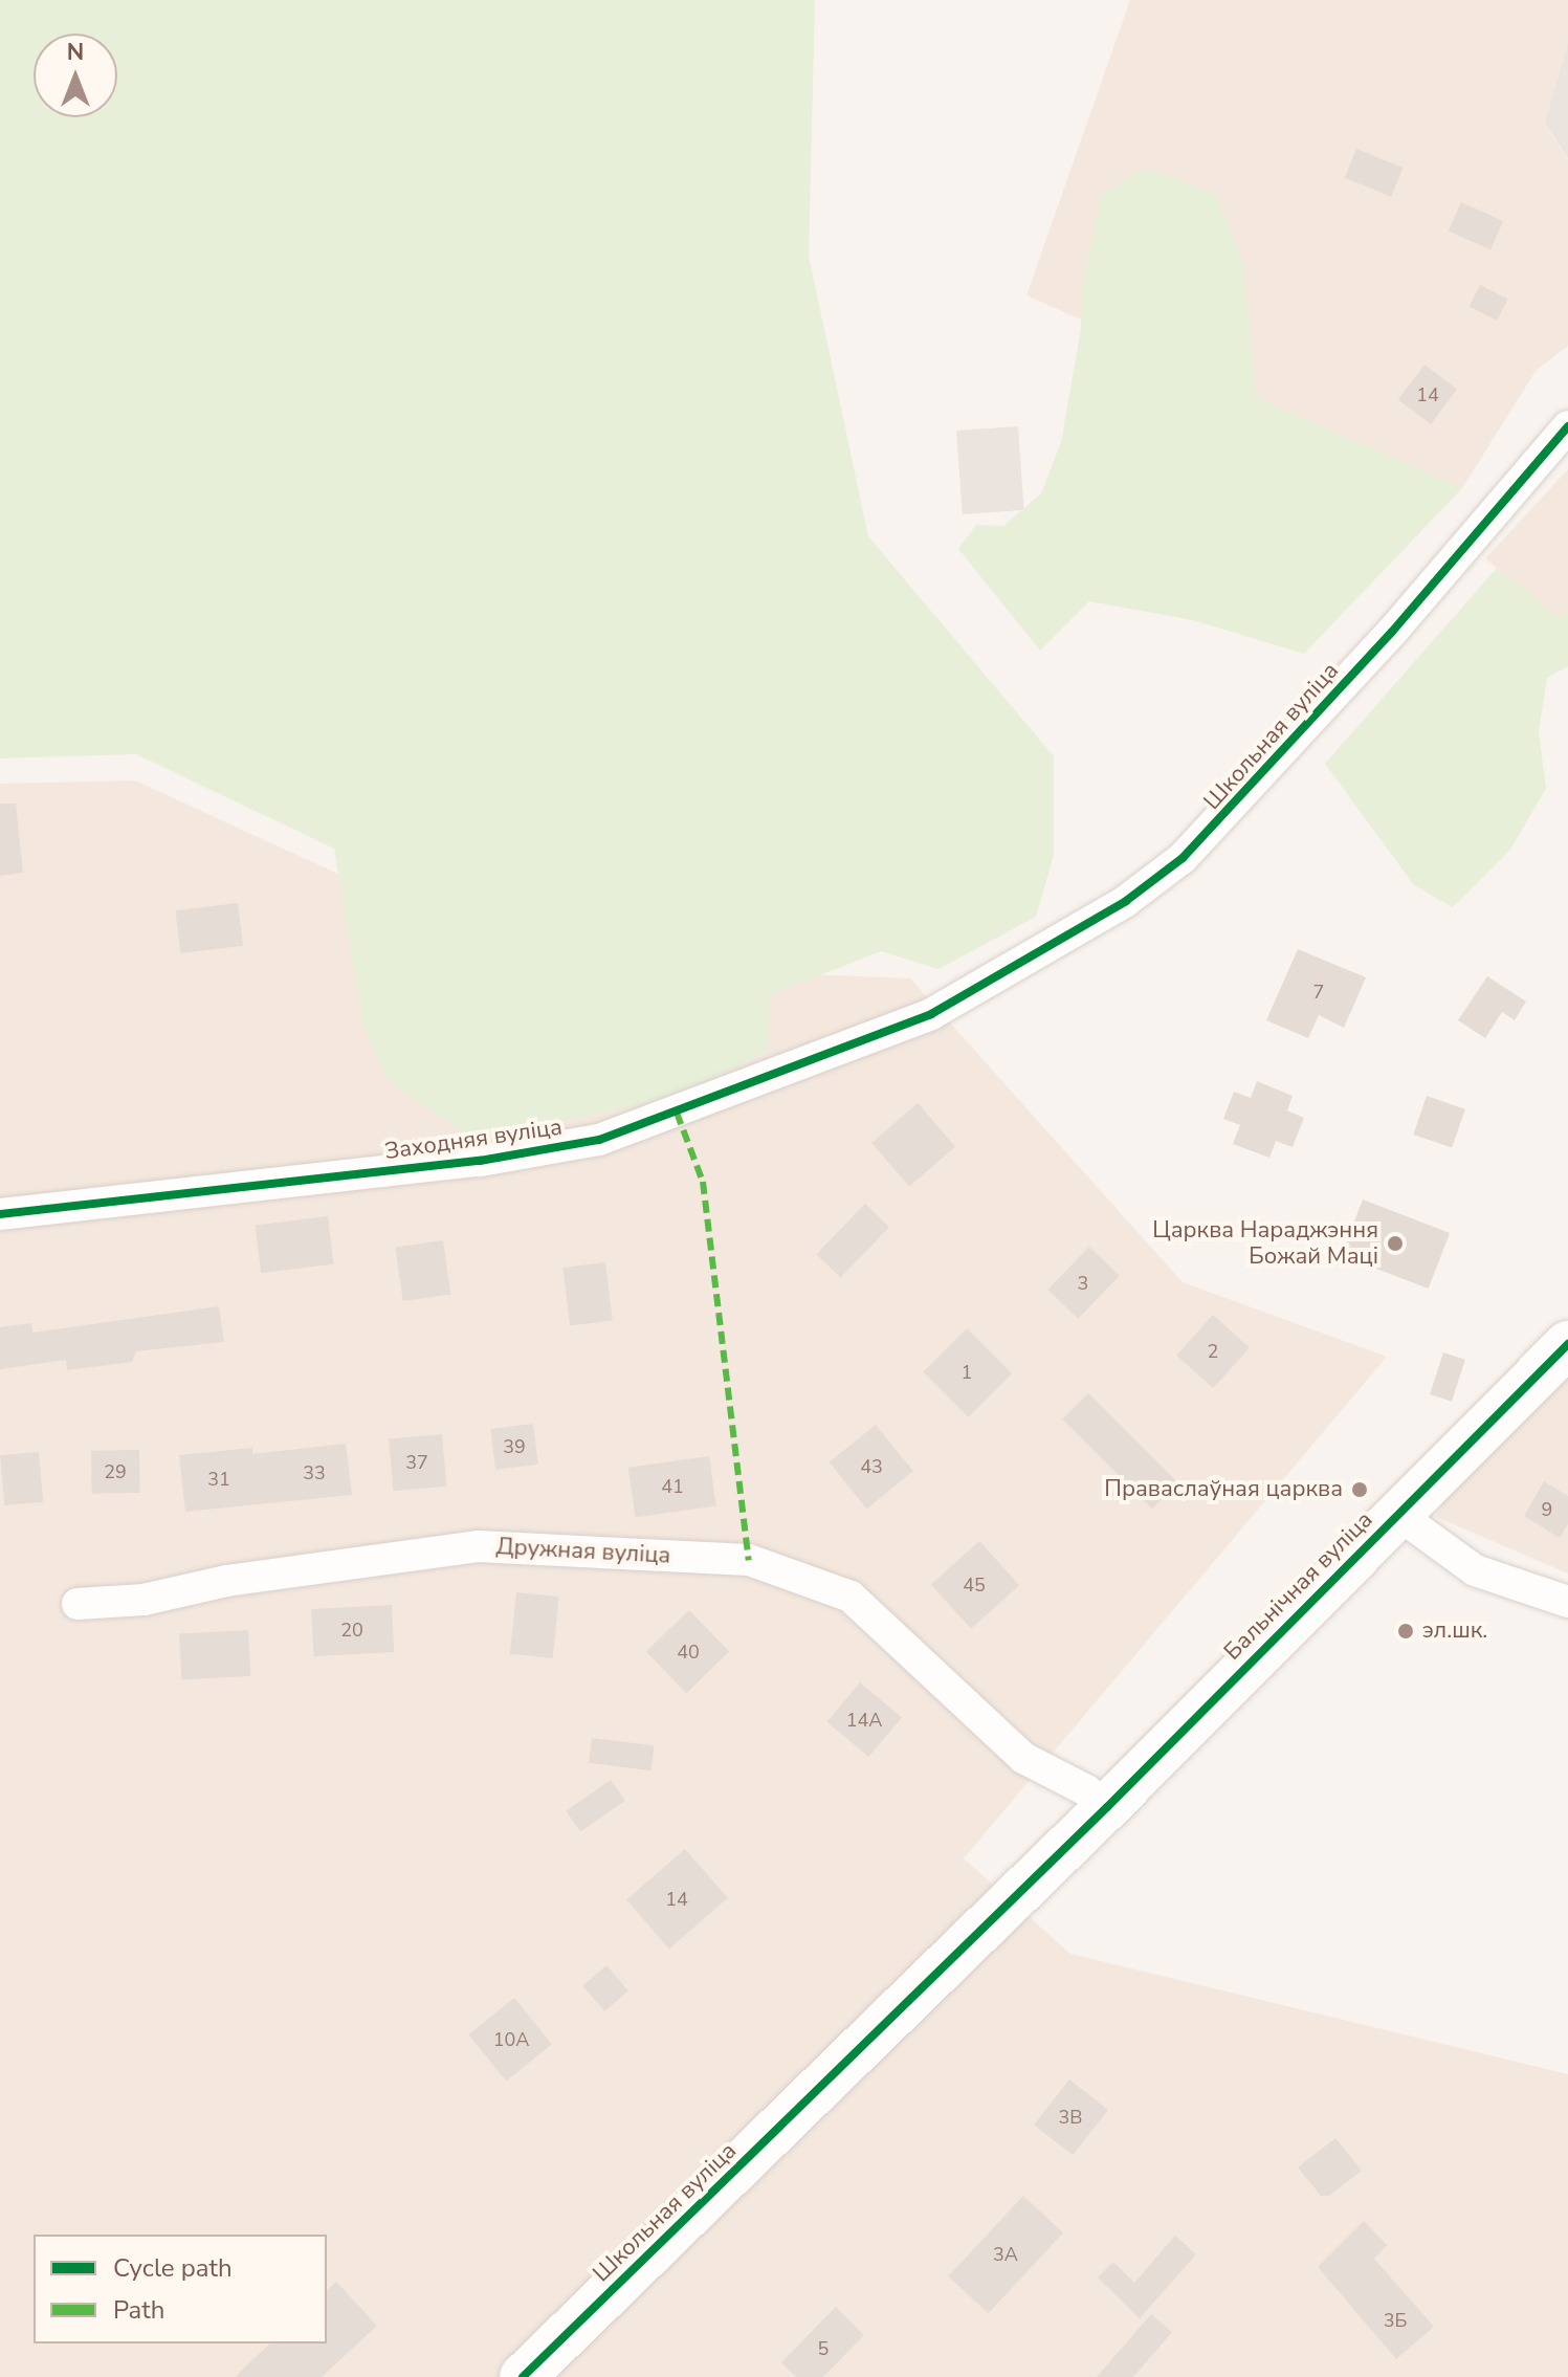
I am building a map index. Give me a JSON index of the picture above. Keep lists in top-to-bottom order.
{
  "streets": {
    "street": [
      "Школьная вуліца",
      "Заходняя вуліца",
      "Дружная вуліца",
      "Бальнічная вуліца"
    ]
  },
  "crossings": [
    ["Школьная вуліца", "Заходняя вуліца"],
    ["Школьная вуліца", "Бальнічная вуліца"],
    ["Дружная вуліца", "Бальнічная вуліца"]
  ],
  "places": ["Царква Нараджэння Божай Маці", "Праваслаўная царква", "эл.шк."],
  "house_numbers": [
    "14",
    "7",
    "3",
    "2",
    "1",
    "39",
    "37",
    "43",
    "29",
    "33",
    "31",
    "41",
    "9",
    "45",
    "20",
    "40",
    "14А",
    "14",
    "10А",
    "3В",
    "3А",
    "3Б",
    "5"
  ],
  "legend": ["Cycle path", "Path"],
  "north": "top"
}
